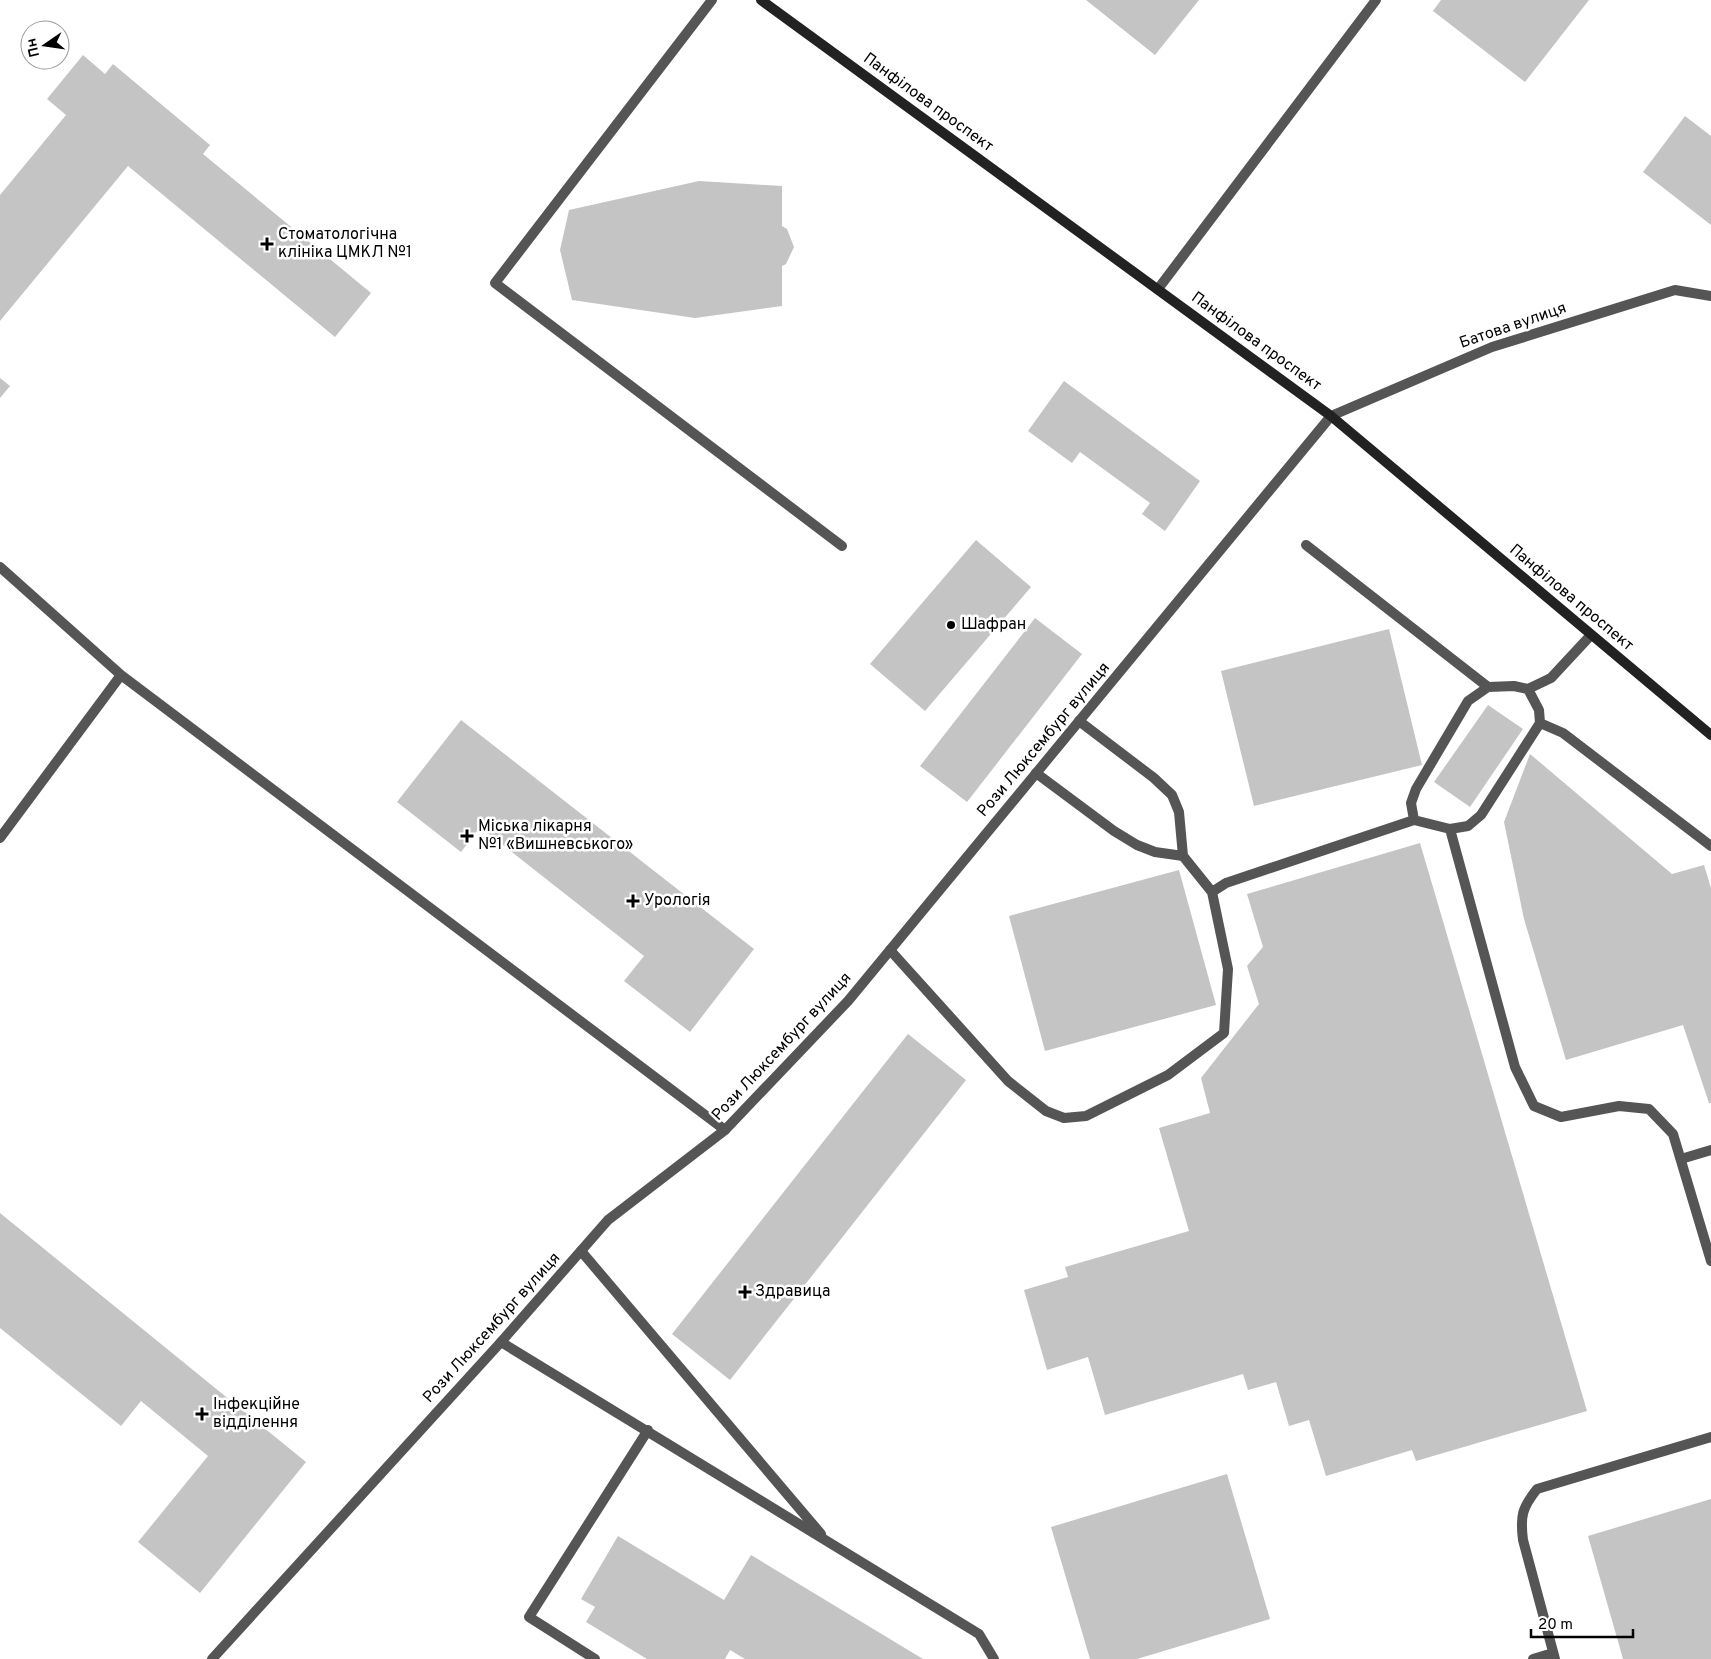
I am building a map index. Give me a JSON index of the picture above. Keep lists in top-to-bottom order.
{
  "streets": {
    "main road": ["Панфілова проспект"],
    "street": ["Батова вулиця", "Рози Люксембург вулиця"]
  },
  "crossings": [
    ["Панфілова проспект", "Батова вулиця"],
    ["Панфілова проспект", "Рози Люксембург вулиця"],
    ["Батова вулиця", "Рози Люксембург вулиця"]
  ],
  "places": {
    "health": [
      "Стоматологічна клініка ЦМКЛ №1",
      "Міська лікарня №1 «Вишневського»",
      "Урологія",
      "Здравица",
      "Інфекційне відділення"
    ],
    "other": ["Шафран"]
  },
  "scale_bar": "20 m",
  "north": "left"
}
